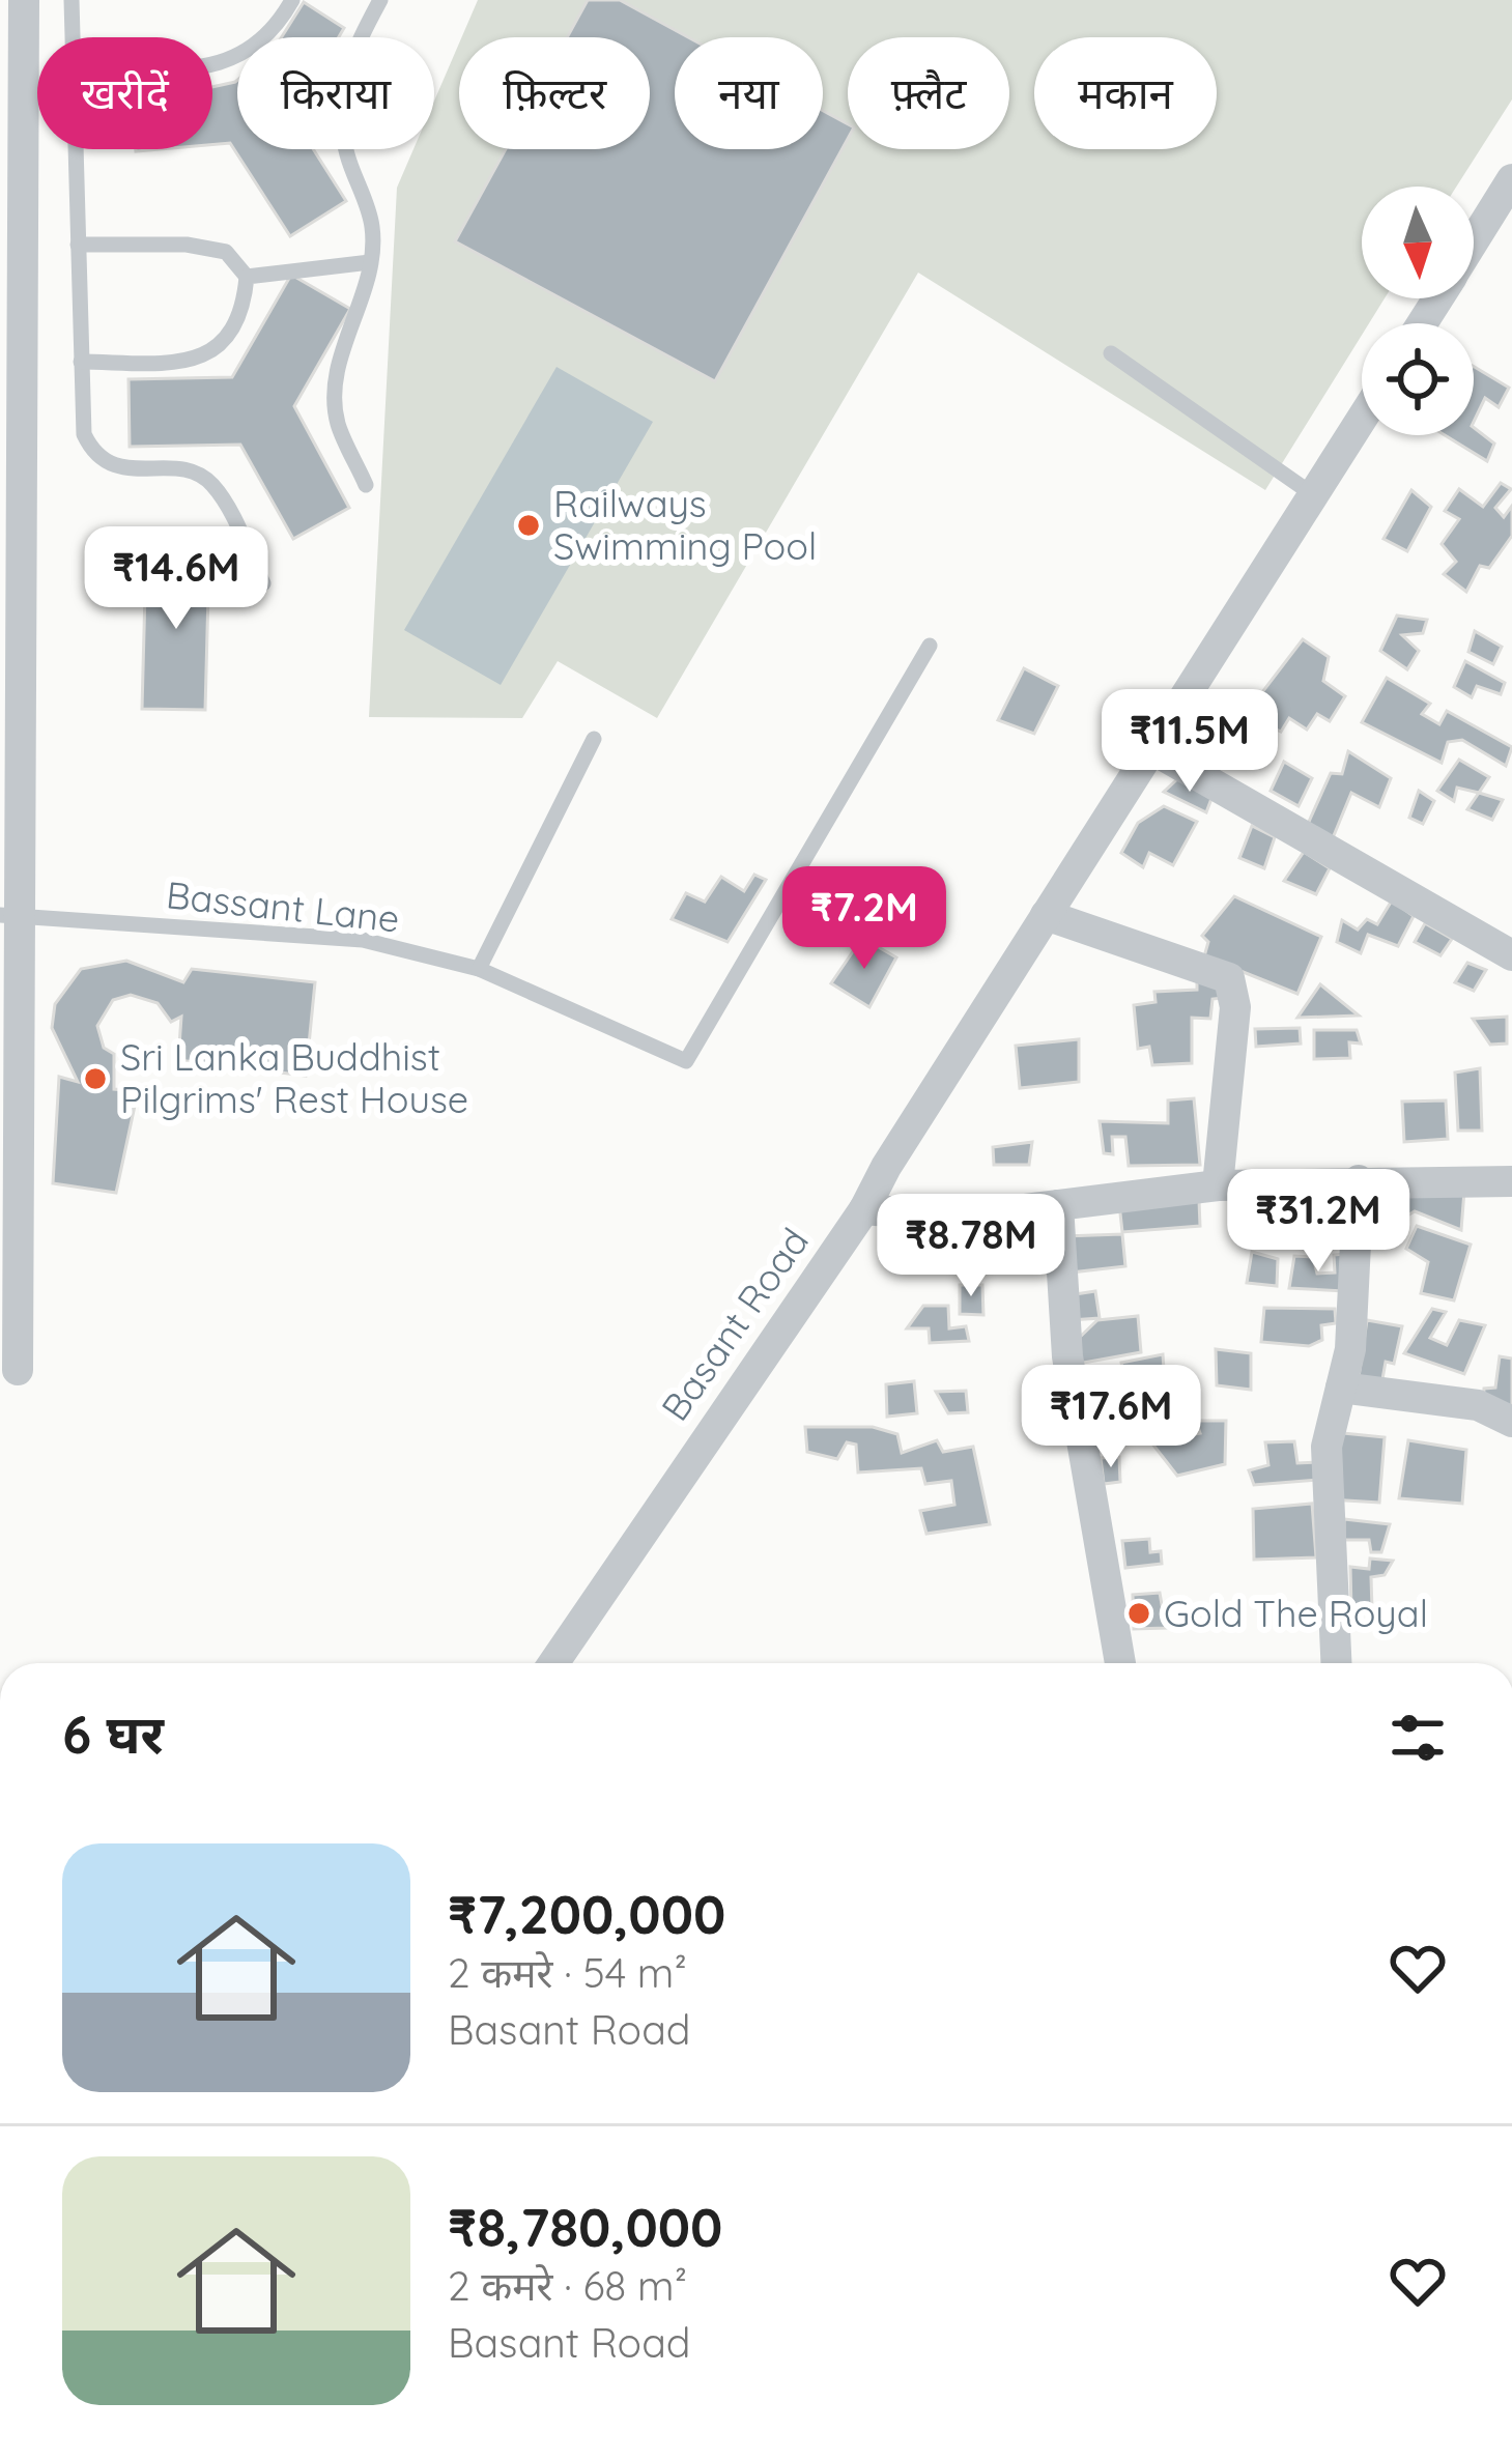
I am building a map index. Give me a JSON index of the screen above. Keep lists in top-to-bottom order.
{
  "streets": {
    "street": ["Basant Road"],
    "lane": ["Bassant Lane"]
  },
  "places": ["Railways Swimming Pool", "Sri Lanka Buddhist Pilgrims' Rest House", "Gold The Royal"],
  "north": "bottom",
  "page": {
    "chip": [
      "खरीदें",
      "किराया",
      "फ़िल्टर",
      "नया",
      "फ़्लैट",
      "मकान"
    ],
    "price": [
      "₹14.6M",
      "₹11.5M",
      "₹7.2M",
      "₹31.2M",
      "₹8.78M",
      "₹17.6M"
    ],
    "heading": "6 घर",
    "list": [
      {
        "name": "₹7,200,000",
        "note": "2 कमरे · 54 m² · Basant Road"
      },
      {
        "name": "₹8,780,000",
        "note": "2 कमरे · 68 m² · Basant Road"
      }
    ]
  }
}
